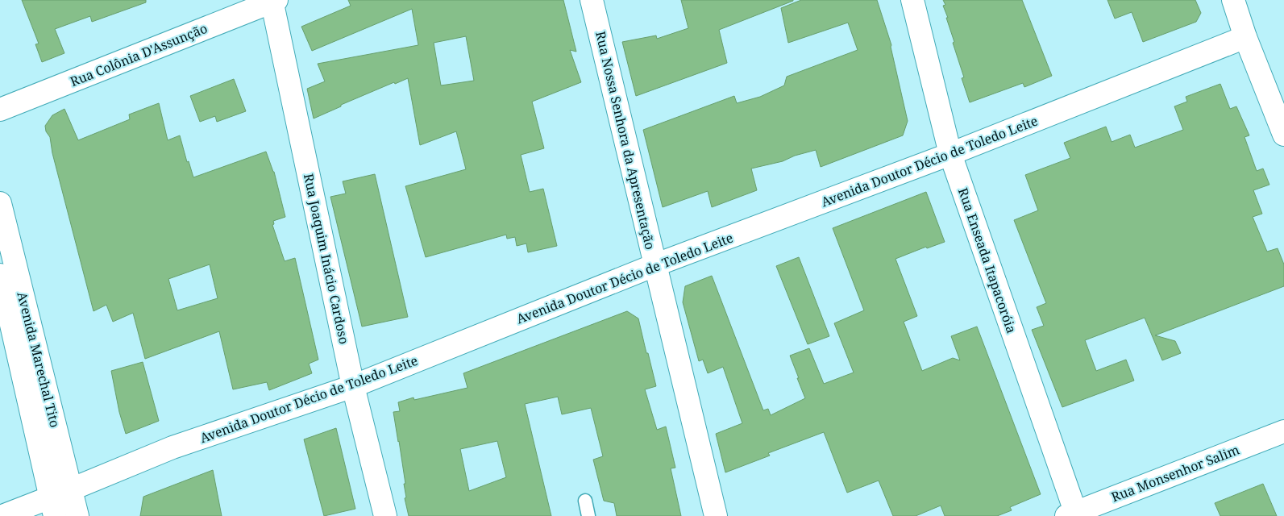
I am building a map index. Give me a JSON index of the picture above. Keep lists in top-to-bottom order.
{
  "streets": {
    "street": [
      "Rua Colônia D'Assunção",
      "Rua Nossa Senhora da Apresentação",
      "Avenida Doutor Décio de Toledo Leite",
      "Rua Joaquim Inácio Cardoso",
      "Rua Enseada Itapacoróia",
      "Avenida Marechal Tito",
      "Rua Monsenhor Salim"
    ]
  },
  "crossings": [
    ["Rua Colônia D'Assunção", "Rua Joaquim Inácio Cardoso"],
    ["Rua Nossa Senhora da Apresentação", "Avenida Doutor Décio de Toledo Leite"],
    ["Avenida Doutor Décio de Toledo Leite", "Rua Joaquim Inácio Cardoso"],
    ["Avenida Doutor Décio de Toledo Leite", "Rua Enseada Itapacoróia"],
    ["Avenida Doutor Décio de Toledo Leite", "Avenida Marechal Tito"],
    ["Rua Enseada Itapacoróia", "Rua Monsenhor Salim"]
  ]
}
